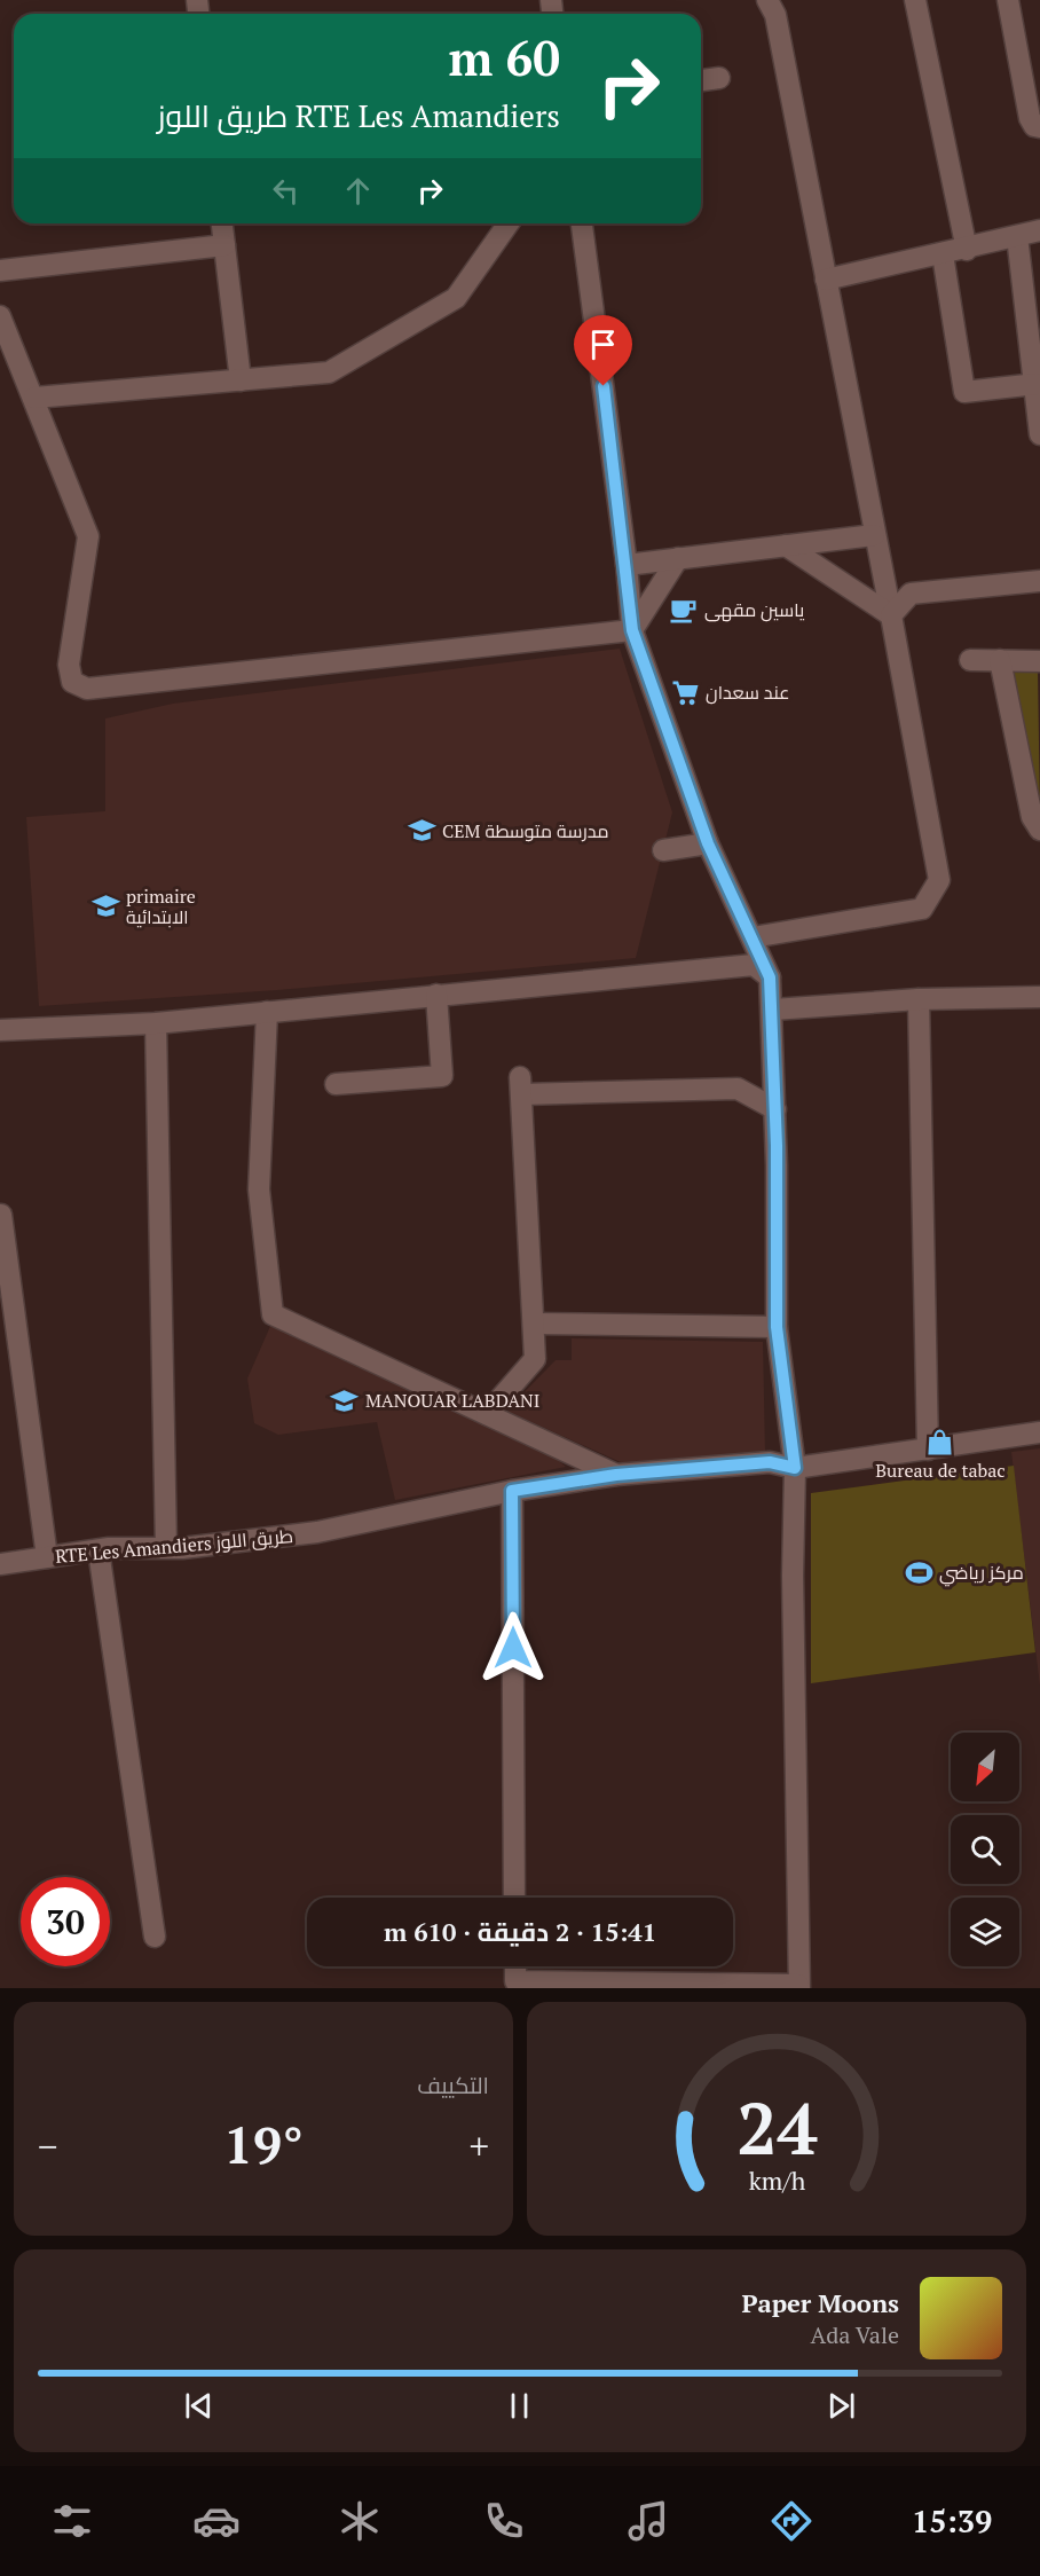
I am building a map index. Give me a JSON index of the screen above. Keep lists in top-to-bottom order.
{
  "streets": {
    "street": ["RTE Les Amandiers طريق اللوز"]
  },
  "places": {
    "cafe": ["ياسين مقهى"],
    "supermarket": ["عند سعدان"],
    "school or university": ["CEM مدرسة متوسطة", "primaire الابتدائية", "MANOUAR LABDANI"],
    "shop": ["Bureau de tabac"],
    "sports": ["مركز رياضي"]
  },
  "north": "bottom left",
  "page": {
    "turn": ["60 m", "RTE Les Amandiers طريق اللوز"],
    "limit": "30",
    "trip": "15:41 · 2 دقيقة · 610 m",
    "tile": "التكييف",
    "heat": ["−", "19°", "+"],
    "song": ["Paper Moons", "Ada Vale"],
    "tabs": "15:39",
    "gauge": ["24", "km/h"]
  }
}
